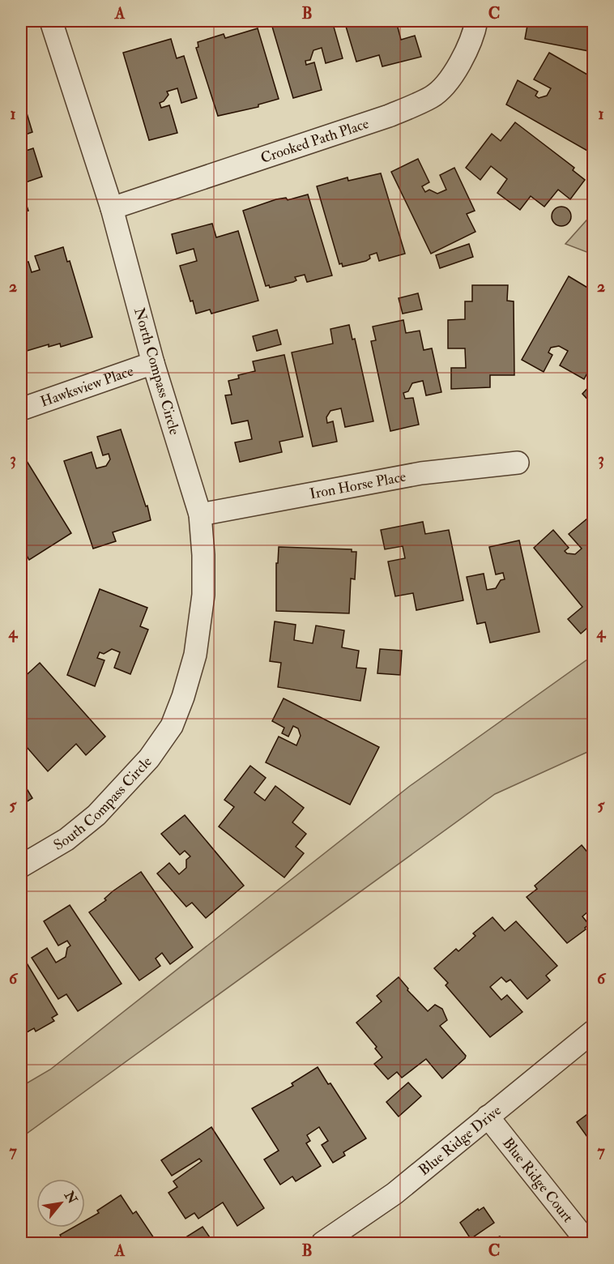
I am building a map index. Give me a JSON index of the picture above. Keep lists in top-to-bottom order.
{
  "streets": {
    "street": [
      "Crooked Path Place",
      "North Compass Circle",
      "Hawksview Place",
      "Iron Horse Place",
      "South Compass Circle",
      "Blue Ridge Drive",
      "Blue Ridge Court"
    ]
  },
  "crossings": [
    ["Crooked Path Place", "North Compass Circle"],
    ["North Compass Circle", "Hawksview Place"],
    ["North Compass Circle", "Iron Horse Place"],
    ["North Compass Circle", "South Compass Circle"],
    ["Blue Ridge Drive", "Blue Ridge Court"]
  ],
  "north": "top right",
  "grid": {
    "columns": ["A", "B", "C"],
    "rows": [
      "1",
      "2",
      "3",
      "4",
      "5",
      "6",
      "7"
    ]
  }
}
